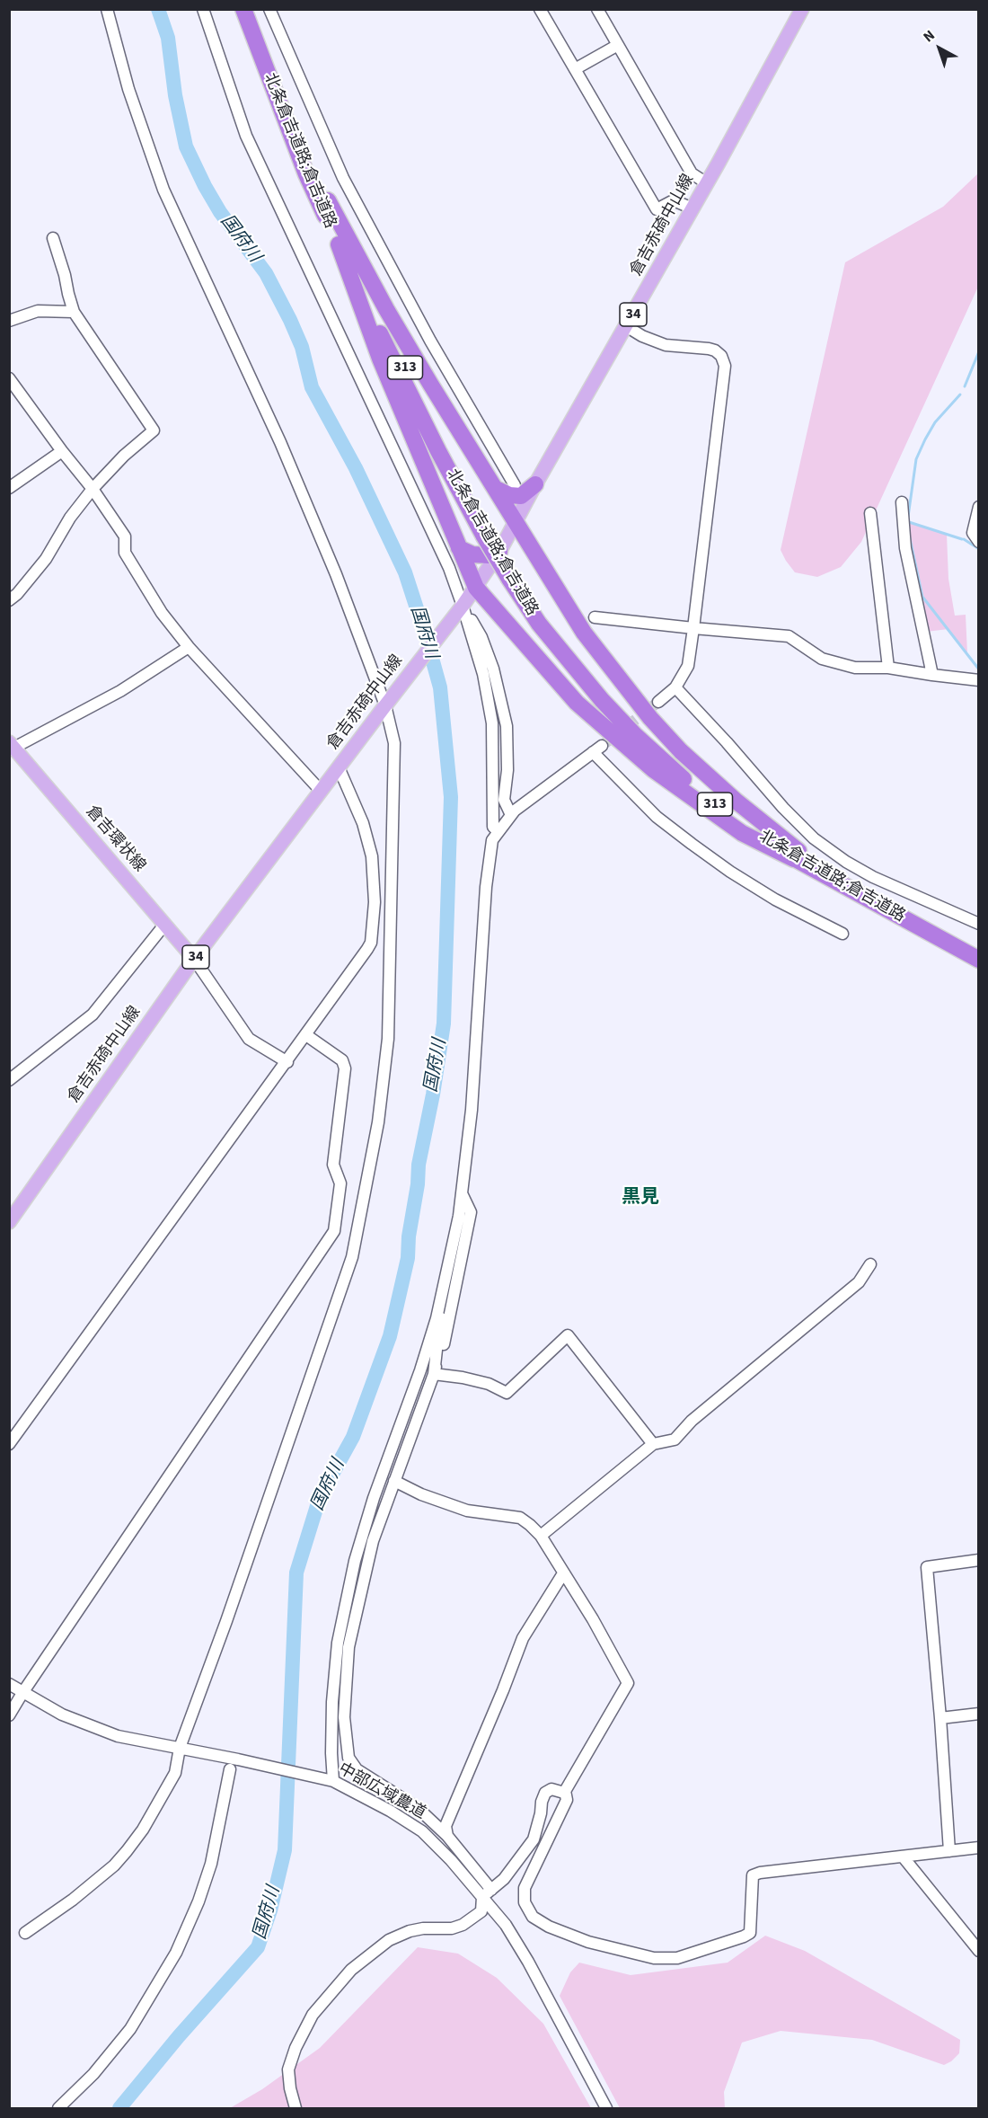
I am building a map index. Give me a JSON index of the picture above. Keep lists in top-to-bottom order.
{
  "streets": {
    "highway": ["北条倉吉道路;倉吉道路", "313"],
    "main road": ["倉吉赤碕中山線", "34", "倉吉環状線"],
    "street": ["中部広域農道"]
  },
  "crossings": [
    ["倉吉赤碕中山線", "倉吉環状線"]
  ],
  "districts": ["黒見"],
  "water": ["国府川"],
  "north": "top left"
}
